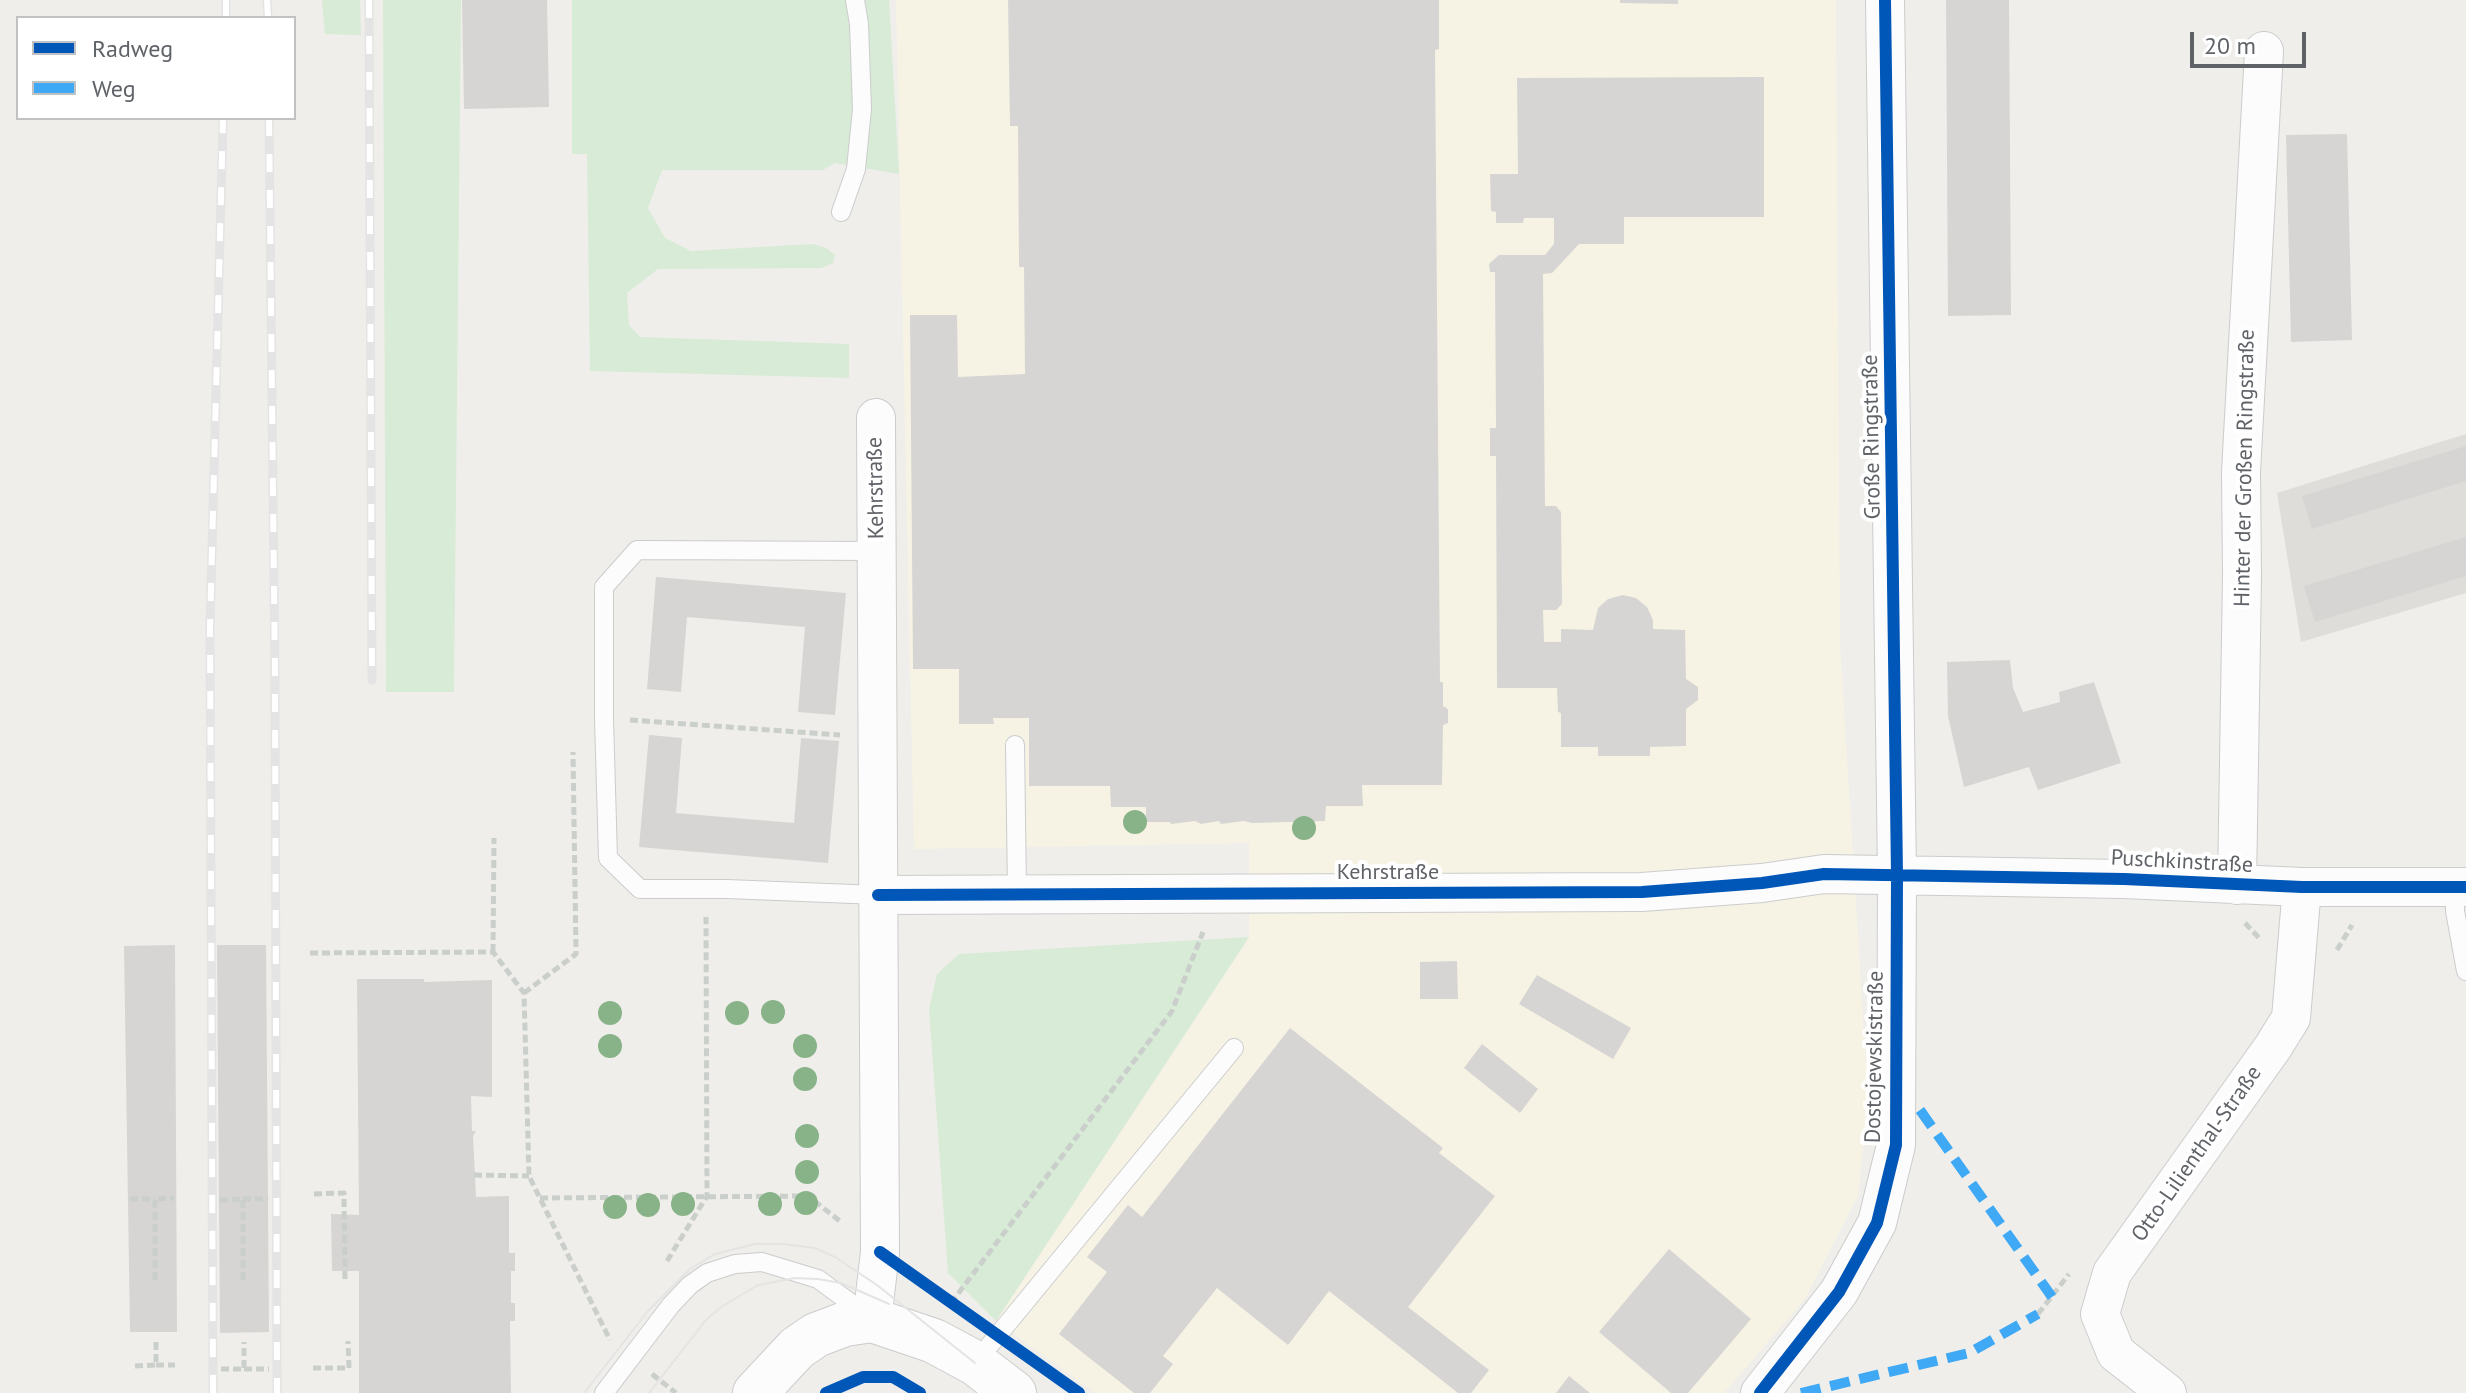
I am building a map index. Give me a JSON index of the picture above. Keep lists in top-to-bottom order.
{
  "streets": {
    "street": [
      "Große Ringstraße",
      "Hinter der Großen Ringstraße",
      "Kehrstraße",
      "Puschkinstraße",
      "Dostojewskistraße",
      "Otto-Lilienthal-Straße"
    ]
  },
  "crossings": [
    ["Große Ringstraße", "Kehrstraße"],
    ["Große Ringstraße", "Puschkinstraße"],
    ["Große Ringstraße", "Dostojewskistraße"],
    ["Hinter der Großen Ringstraße", "Puschkinstraße"],
    ["Kehrstraße", "Puschkinstraße"],
    ["Kehrstraße", "Dostojewskistraße"],
    ["Puschkinstraße", "Dostojewskistraße"],
    ["Puschkinstraße", "Otto-Lilienthal-Straße"]
  ],
  "legend": ["Radweg", "Weg"],
  "scale_bar": "20 m"
}
